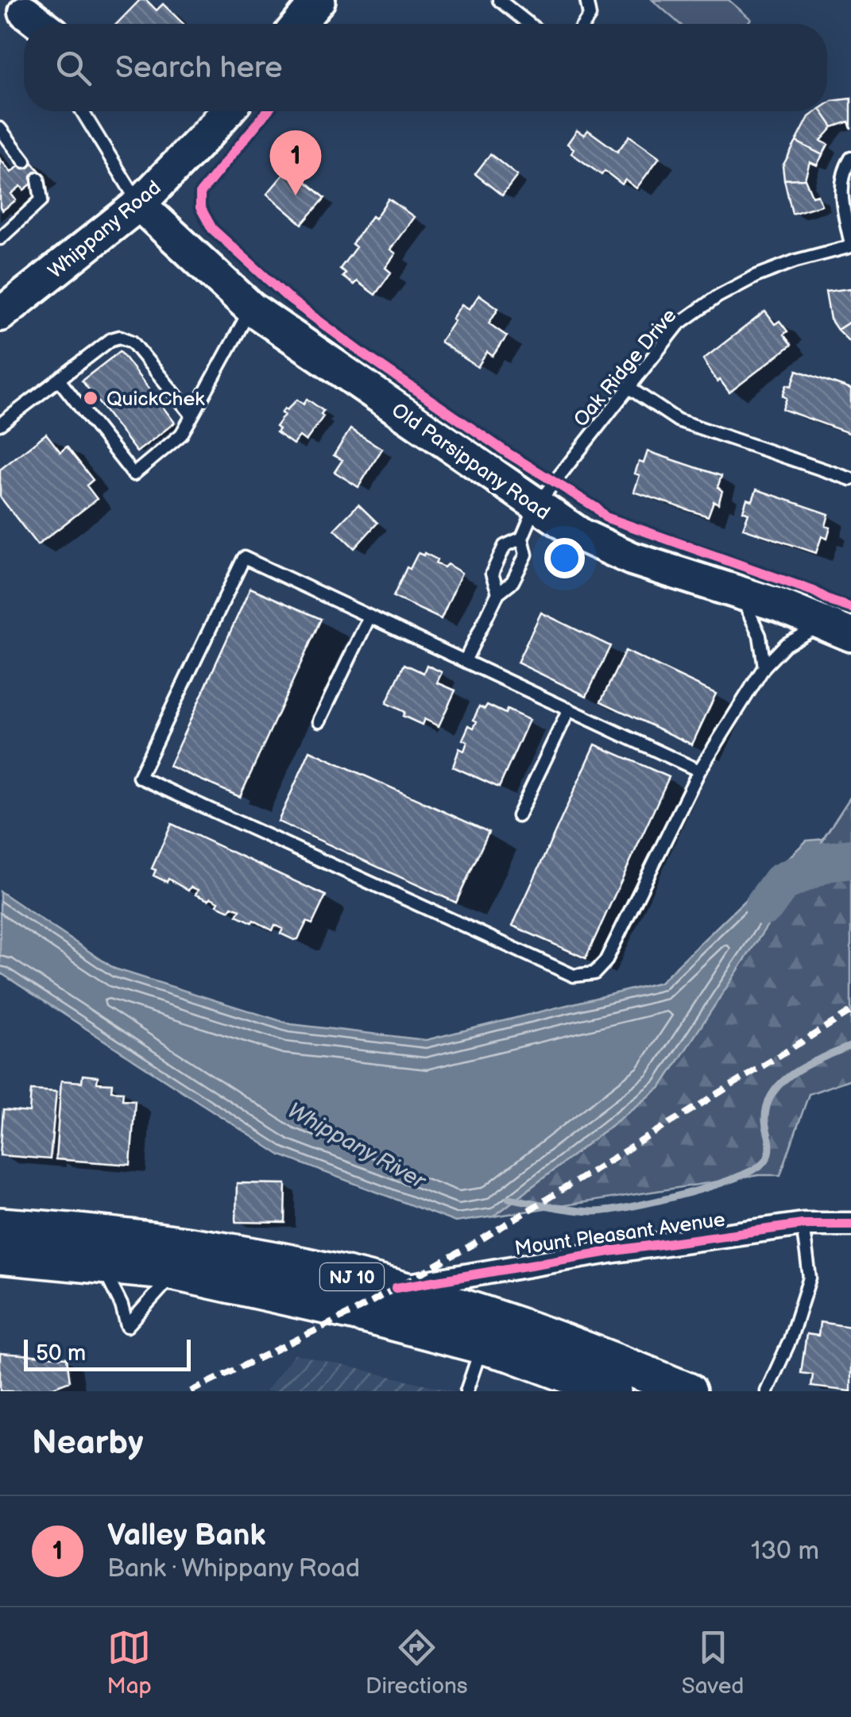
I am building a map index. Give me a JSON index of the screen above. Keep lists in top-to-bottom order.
{
  "streets": {
    "main road": ["Whippany Road", "Old Parsippany Road", "NJ 10"],
    "street": ["Mount Pleasant Avenue"],
    "lane": ["Oak Ridge Drive"]
  },
  "crossings": [
    ["Whippany Road", "Old Parsippany Road"],
    ["Oak Ridge Drive", "Old Parsippany Road"],
    ["Mount Pleasant Avenue", "NJ 10"]
  ],
  "water": ["Whippany River"],
  "places": ["QuickChek"],
  "scale_bar": "50 m",
  "page": {
    "search": "Search here",
    "pins": "1",
    "scale": "50 m",
    "heading": "Nearby",
    "list": [
      {
        "mark": "1",
        "name": "Valley Bank",
        "note": "Bank · Whippany Road",
        "value": "130 m"
      }
    ],
    "nav": ["Map", "Directions", "Saved"]
  }
}
